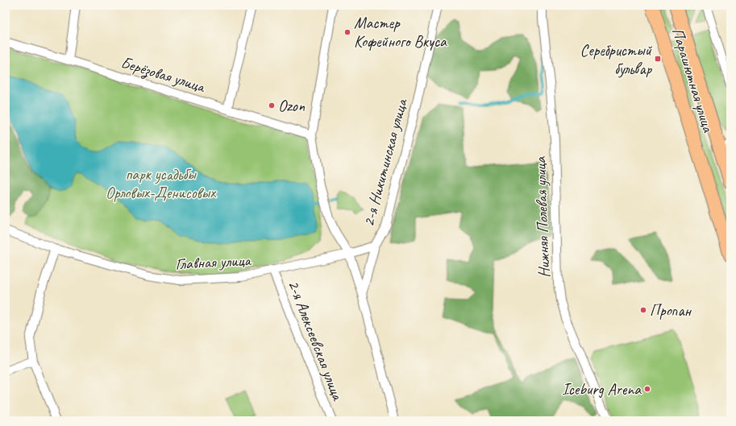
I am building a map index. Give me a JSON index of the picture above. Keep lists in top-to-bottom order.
{
  "streets": {
    "main road": ["Парашютная улица"],
    "street": [
      "Берёзовая улица",
      "2-я Никитинская улица",
      "Нижняя Полевая улица",
      "Главная улица",
      "2-я Алексеевская улица"
    ]
  },
  "crossings": [
    ["2-я Никитинская улица", "Главная улица"],
    ["Главная улица", "2-я Алексеевская улица"]
  ],
  "parks": ["парк усадьбы Орловых-Денисовых"],
  "places": {
    "other": [
      "Мастер Кофейного Вкуса",
      "Ozon",
      "Пропан",
      "Iceburg Arena"
    ],
    "transit": ["Серебристый бульвар"]
  }
}
